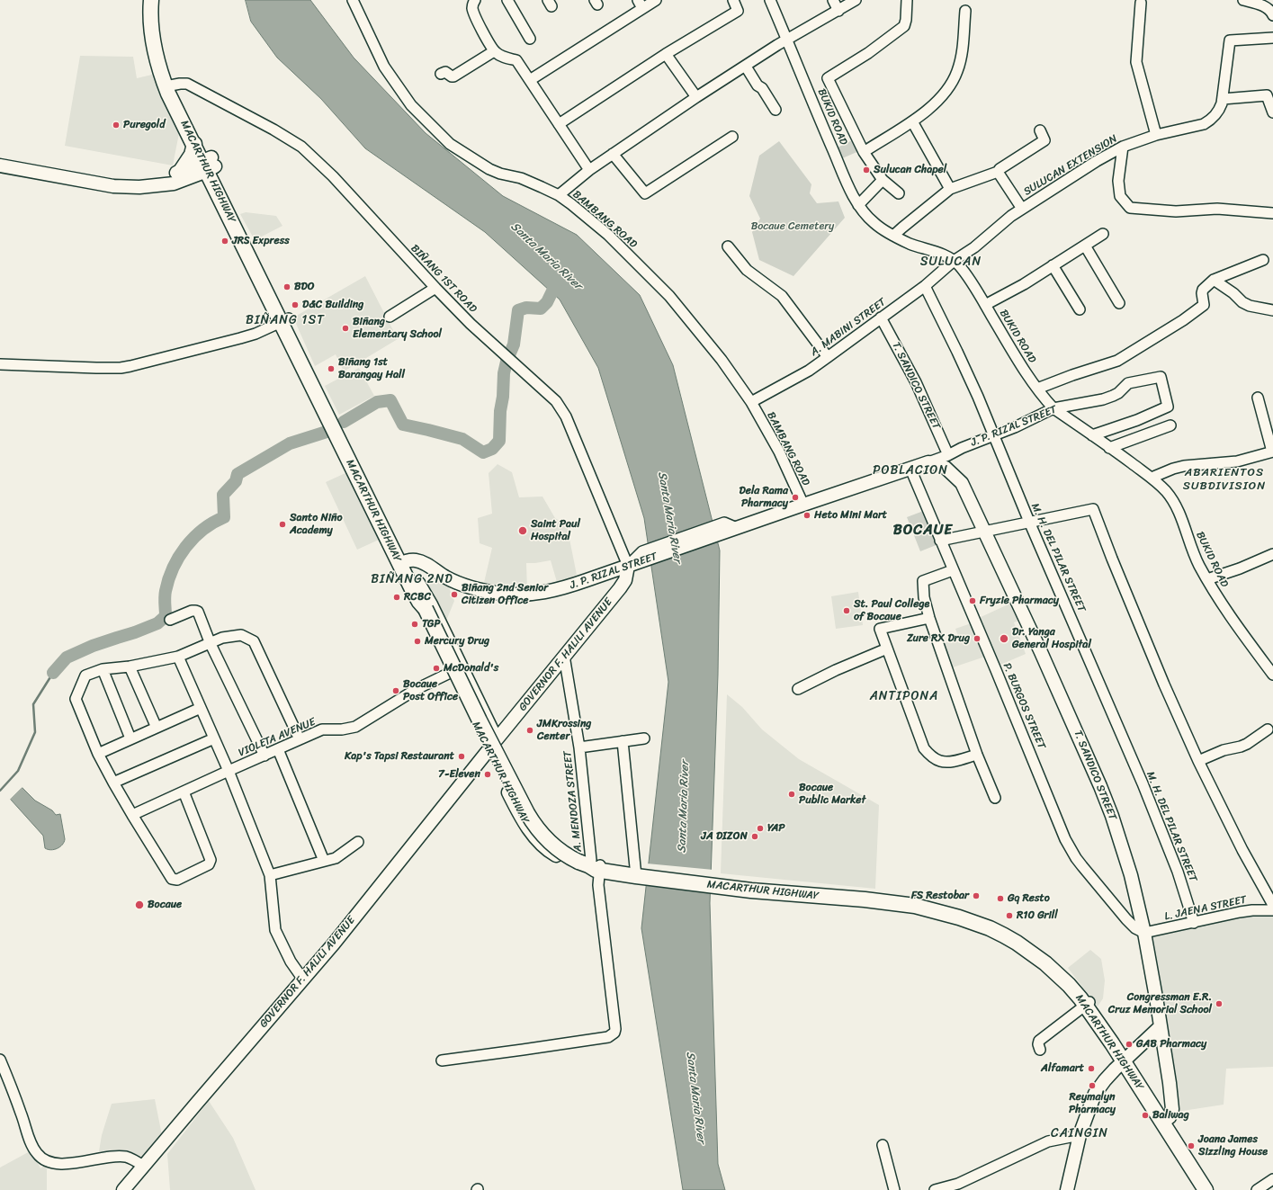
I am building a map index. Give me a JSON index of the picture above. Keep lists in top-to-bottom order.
{
  "streets": {
    "highway": ["MACARTHUR HIGHWAY"],
    "main road": ["T. SANDICO STREET", "J. P. RIZAL STREET", "GOVERNOR F. HALILI AVENUE"],
    "street": [
      "BUKID ROAD",
      "SULUCAN EXTENSION",
      "BAMBANG ROAD",
      "BIÑANG 1ST ROAD",
      "A. MABINI STREET",
      "M. H. DEL PILAR STREET",
      "P. BURGOS STREET",
      "VIOLETA AVENUE",
      "A. MENDOZA STREET",
      "L. JAENA STREET"
    ]
  },
  "crossings": [
    ["BUKID ROAD", "SULUCAN EXTENSION"],
    ["BUKID ROAD", "A. MABINI STREET"],
    ["BUKID ROAD", "J. P. RIZAL STREET"],
    ["SULUCAN EXTENSION", "A. MABINI STREET"],
    ["MACARTHUR HIGHWAY", "BIÑANG 1ST ROAD"],
    ["MACARTHUR HIGHWAY", "T. SANDICO STREET"],
    ["MACARTHUR HIGHWAY", "J. P. RIZAL STREET"],
    ["MACARTHUR HIGHWAY", "GOVERNOR F. HALILI AVENUE"],
    ["MACARTHUR HIGHWAY", "VIOLETA AVENUE"],
    ["MACARTHUR HIGHWAY", "A. MENDOZA STREET"],
    ["BAMBANG ROAD", "A. MABINI STREET"],
    ["BAMBANG ROAD", "J. P. RIZAL STREET"],
    ["BIÑANG 1ST ROAD", "J. P. RIZAL STREET"],
    ["BIÑANG 1ST ROAD", "GOVERNOR F. HALILI AVENUE"],
    ["A. MABINI STREET", "T. SANDICO STREET"],
    ["A. MABINI STREET", "M. H. DEL PILAR STREET"],
    ["T. SANDICO STREET", "J. P. RIZAL STREET"],
    ["T. SANDICO STREET", "P. BURGOS STREET"],
    ["T. SANDICO STREET", "L. JAENA STREET"],
    ["J. P. RIZAL STREET", "M. H. DEL PILAR STREET"],
    ["J. P. RIZAL STREET", "GOVERNOR F. HALILI AVENUE"],
    ["J. P. RIZAL STREET", "P. BURGOS STREET"],
    ["M. H. DEL PILAR STREET", "L. JAENA STREET"],
    ["GOVERNOR F. HALILI AVENUE", "A. MENDOZA STREET"],
    ["P. BURGOS STREET", "L. JAENA STREET"]
  ],
  "districts": [
    "SULUCAN",
    "BIÑANG 1ST",
    "POBLACION",
    "ABARIENTOS SUBDIVISION",
    "BOCAUE",
    "BIÑANG 2ND",
    "ANTIPONA",
    "CAINGIN"
  ],
  "water": ["Santa Maria River"],
  "parks": ["Bocaue Cemetery"],
  "places": [
    "Puregold",
    "Sulucan Chapel",
    "JRS Express",
    "BDO",
    "D&C Building",
    "Biñang Elementary School",
    "Biñang 1st Barangay Hall",
    "Dela Rama Pharmacy",
    "Heto Mini Mart",
    "Santo Niño Academy",
    "Saint Paul Hospital",
    "Biñang 2nd Senior Citizen Office",
    "RCBC",
    "Fryzie Pharmacy",
    "St. Paul College of Bocaue",
    "TGP",
    "Zure RX Drug",
    "Dr. Yanga General Hospital",
    "Mercury Drug",
    "McDonald's",
    "Bocaue Post Office",
    "JMKrossing Center",
    "Kap's Tapsi Restaurant",
    "7-Eleven",
    "Bocaue Public Market",
    "YAP",
    "JA DIZON",
    "FS Restobar",
    "Gq Resto",
    "Bocaue",
    "R10 Grill",
    "Congressman E.R. Cruz Memorial School",
    "GAB Pharmacy",
    "Alfamart",
    "Reymalyn Pharmacy",
    "Baliwag",
    "Joana James Sizzling House"
  ]
}
